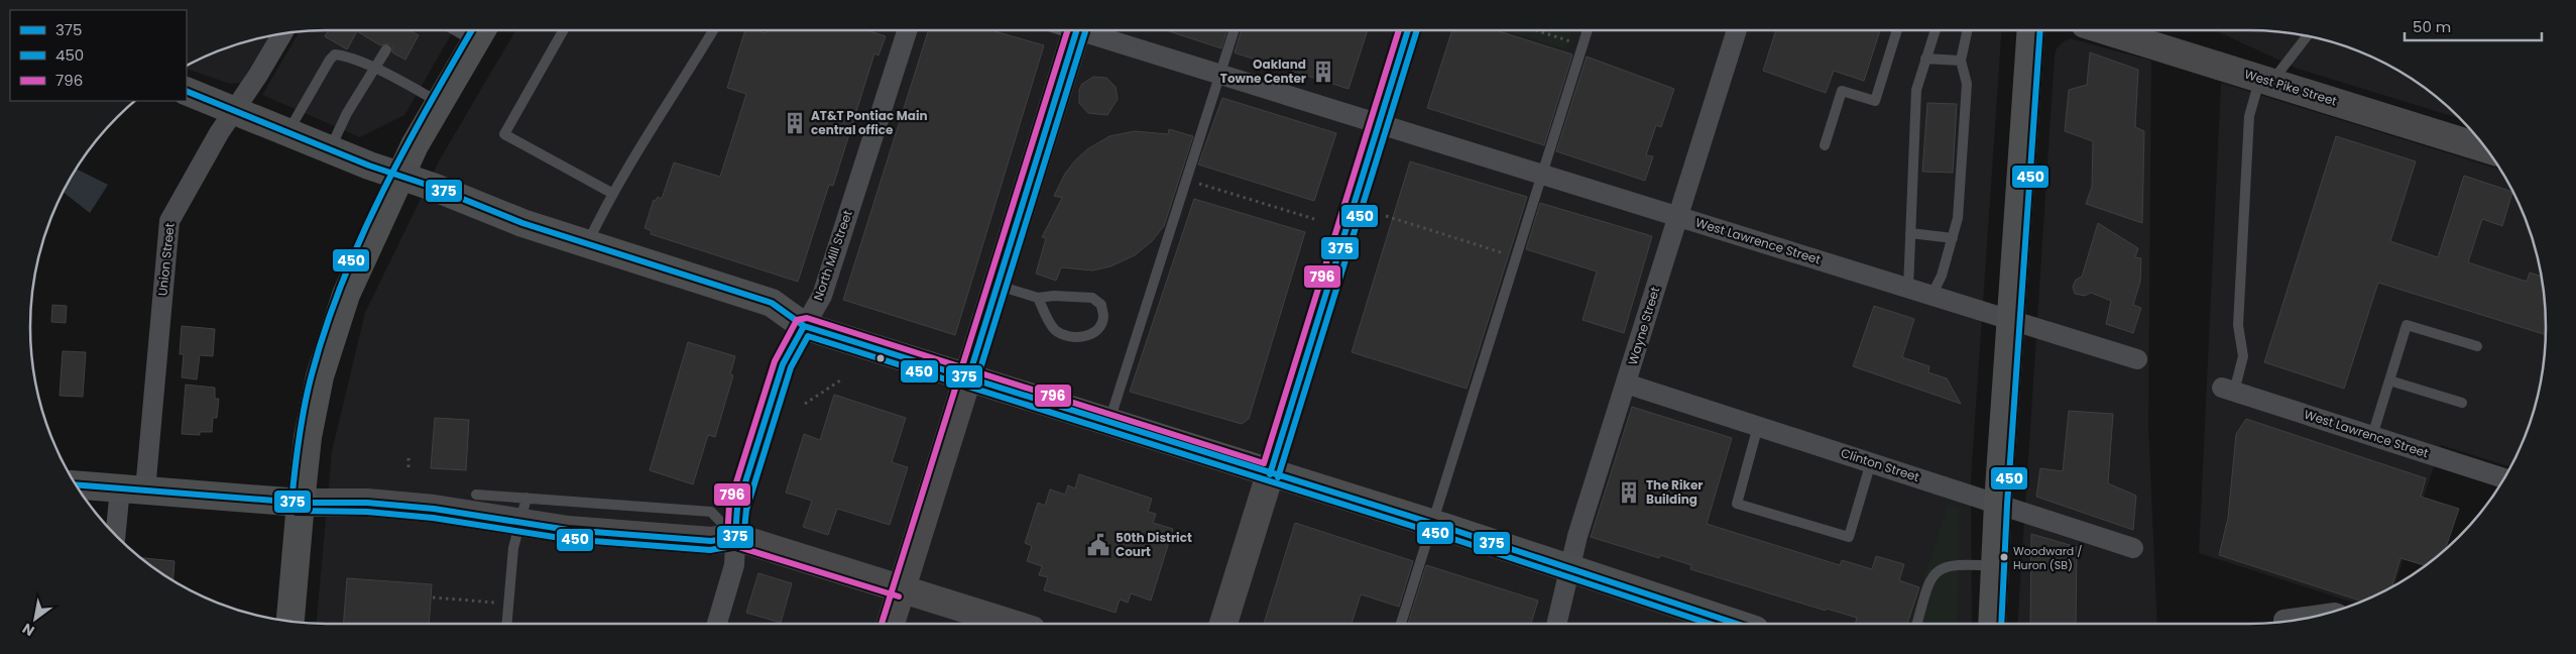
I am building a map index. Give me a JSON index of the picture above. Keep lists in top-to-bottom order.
{
  "streets": {
    "street": [
      "West Pike Street",
      "West Lawrence Street",
      "North Mill Street",
      "Union Street",
      "Wayne Street",
      "Clinton Street"
    ]
  },
  "crossings": [
    ["West Lawrence Street", "Wayne Street"],
    ["Wayne Street", "Clinton Street"]
  ],
  "places": {
    "building": ["Oakland Towne Center", "AT&T Pontiac Main central office", "The Riker Building"],
    "public building": ["50th District Court"],
    "other": ["Woodward / Huron (SB)"]
  },
  "lines": ["transit line 375", "transit line 450", "transit line 796"],
  "legend": ["375", "450", "796"],
  "scale_bar": "50 m",
  "north": "bottom left"
}
